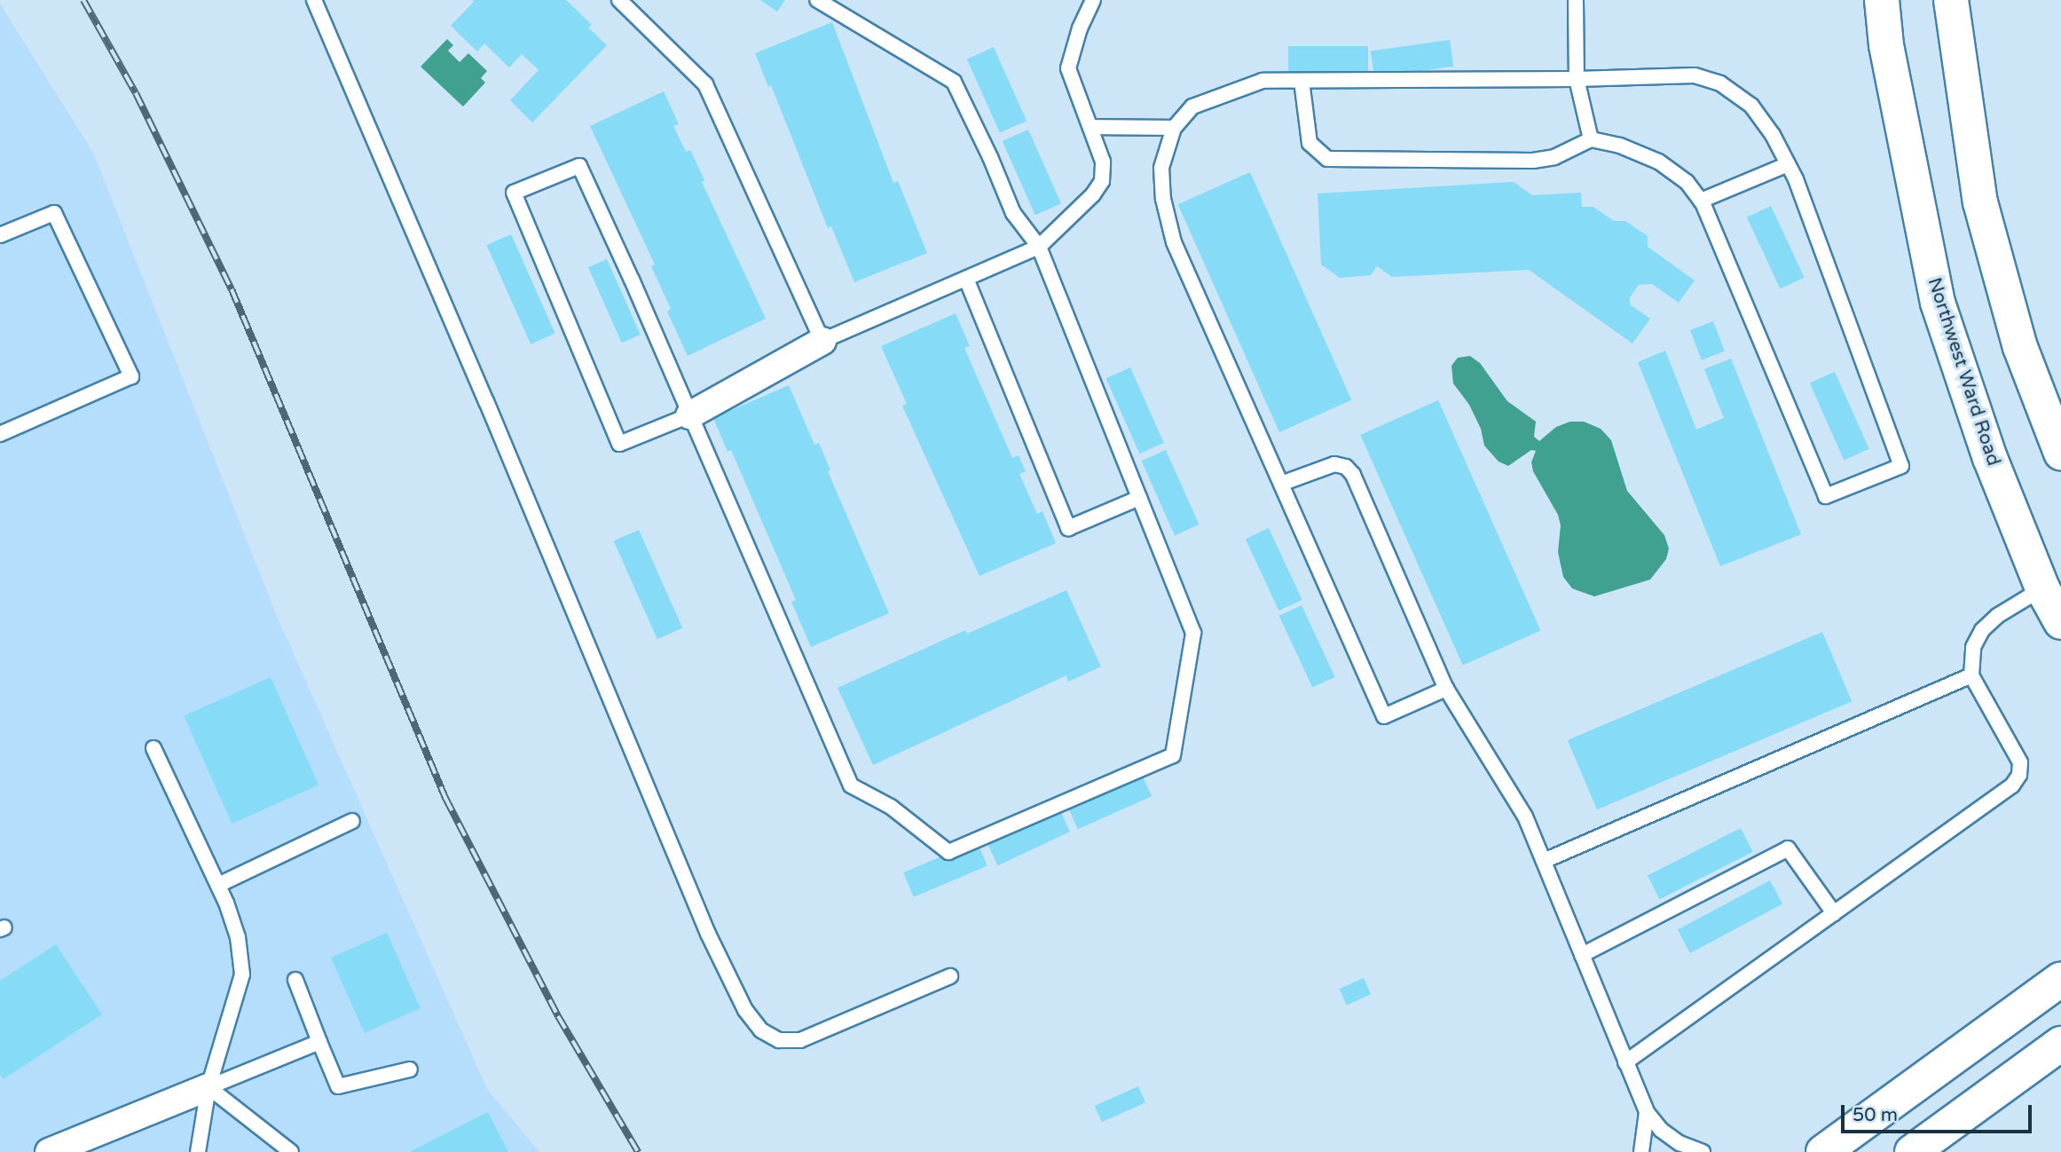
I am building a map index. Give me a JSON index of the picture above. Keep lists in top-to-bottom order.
{
  "streets": {
    "street": ["Northwest Ward Road"]
  },
  "scale_bar": "50 m"
}
